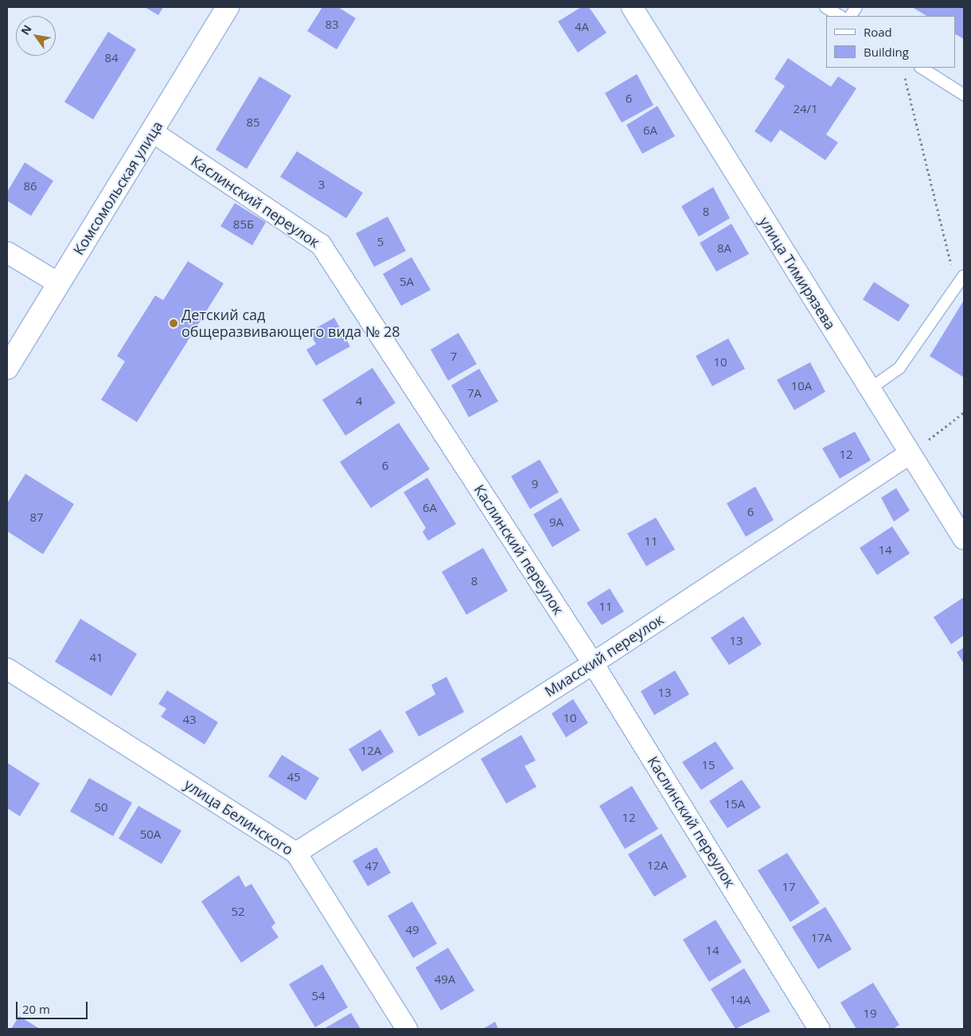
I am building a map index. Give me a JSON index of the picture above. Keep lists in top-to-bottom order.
{
  "streets": {
    "street": [
      "Комсомольская улица",
      "Каслинский переулок",
      "улица Тимирязева",
      "Миасский переулок",
      "улица Белинского"
    ]
  },
  "crossings": [
    ["Комсомольская улица", "Каслинский переулок"],
    ["Каслинский переулок", "Миасский переулок"],
    ["улица Тимирязева", "Миасский переулок"],
    ["Миасский переулок", "улица Белинского"]
  ],
  "places": ["Детский сад общеразвивающего вида № 28"],
  "house_numbers": [
    "83",
    "4А",
    "84",
    "6",
    "24/1",
    "85",
    "6А",
    "3",
    "86",
    "8",
    "85Б",
    "5",
    "8А",
    "5А",
    "7",
    "10",
    "10А",
    "7А",
    "4",
    "12",
    "6",
    "9",
    "6А",
    "6",
    "87",
    "9А",
    "11",
    "14",
    "8",
    "11",
    "13",
    "41",
    "13",
    "10",
    "43",
    "12А",
    "15",
    "45",
    "15А",
    "50",
    "12",
    "50А",
    "12А",
    "47",
    "17",
    "52",
    "49",
    "17А",
    "14",
    "49А",
    "54",
    "14А",
    "19"
  ],
  "legend": ["Road", "Building"],
  "scale_bar": "20 m",
  "north": "top left"
}
